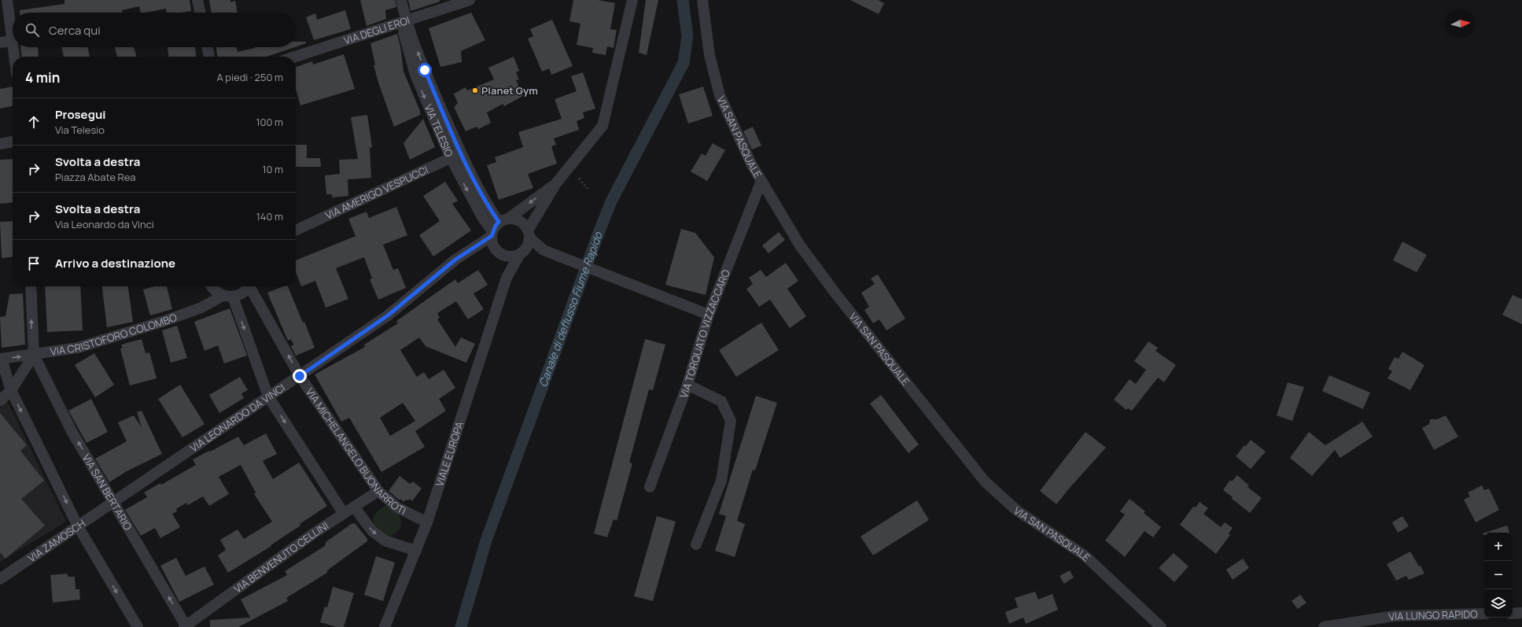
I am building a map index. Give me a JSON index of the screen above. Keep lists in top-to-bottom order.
{
  "streets": {
    "street": [
      "VIA DEGLI EROI",
      "VIA TELESIO",
      "VIA SAN PASQUALE",
      "VIA AMERIGO VESPUCCI",
      "VIA TORQUATO VIZZACCARO",
      "VIA CRISTOFORO COLOMBO",
      "VIA LEONARDO DA VINCI",
      "VIA MICHELANGELO BUONARROTI",
      "VIALE EUROPA",
      "VIA SAN BERTARIO",
      "VIA ZAMOSCH",
      "VIA BENVENUTO CELLINI",
      "VIA LUNGO RAPIDO"
    ]
  },
  "crossings": [
    ["VIA DEGLI EROI", "VIA TELESIO"],
    ["VIA TELESIO", "VIA AMERIGO VESPUCCI"],
    ["VIA TELESIO", "VIA LEONARDO DA VINCI"],
    ["VIA TELESIO", "VIALE EUROPA"],
    ["VIA SAN PASQUALE", "VIA TORQUATO VIZZACCARO"],
    ["VIA CRISTOFORO COLOMBO", "VIA SAN BERTARIO"],
    ["VIA LEONARDO DA VINCI", "VIA MICHELANGELO BUONARROTI"],
    ["VIA LEONARDO DA VINCI", "VIALE EUROPA"],
    ["VIA LEONARDO DA VINCI", "VIA SAN BERTARIO"],
    ["VIA LEONARDO DA VINCI", "VIA ZAMOSCH"],
    ["VIA MICHELANGELO BUONARROTI", "VIALE EUROPA"],
    ["VIA MICHELANGELO BUONARROTI", "VIA BENVENUTO CELLINI"],
    ["VIA SAN BERTARIO", "VIA ZAMOSCH"],
    ["VIA SAN BERTARIO", "VIA BENVENUTO CELLINI"]
  ],
  "water": ["Canale di deflusso Fiume Rapido"],
  "places": ["Planet Gym"],
  "north": "right",
  "page": {
    "search": "Cerca qui",
    "heading": ["4 min", "A piedi · 250 m"],
    "list": [
      ["Prosegui", "Via Telesio", "100 m"],
      ["Svolta a destra", "Piazza Abate Rea", "10 m"],
      ["Svolta a destra", "Via Leonardo da Vinci", "140 m"],
      "Arrivo a destinazione"
    ],
    "map_buttons": ["+", "−"]
  }
}
